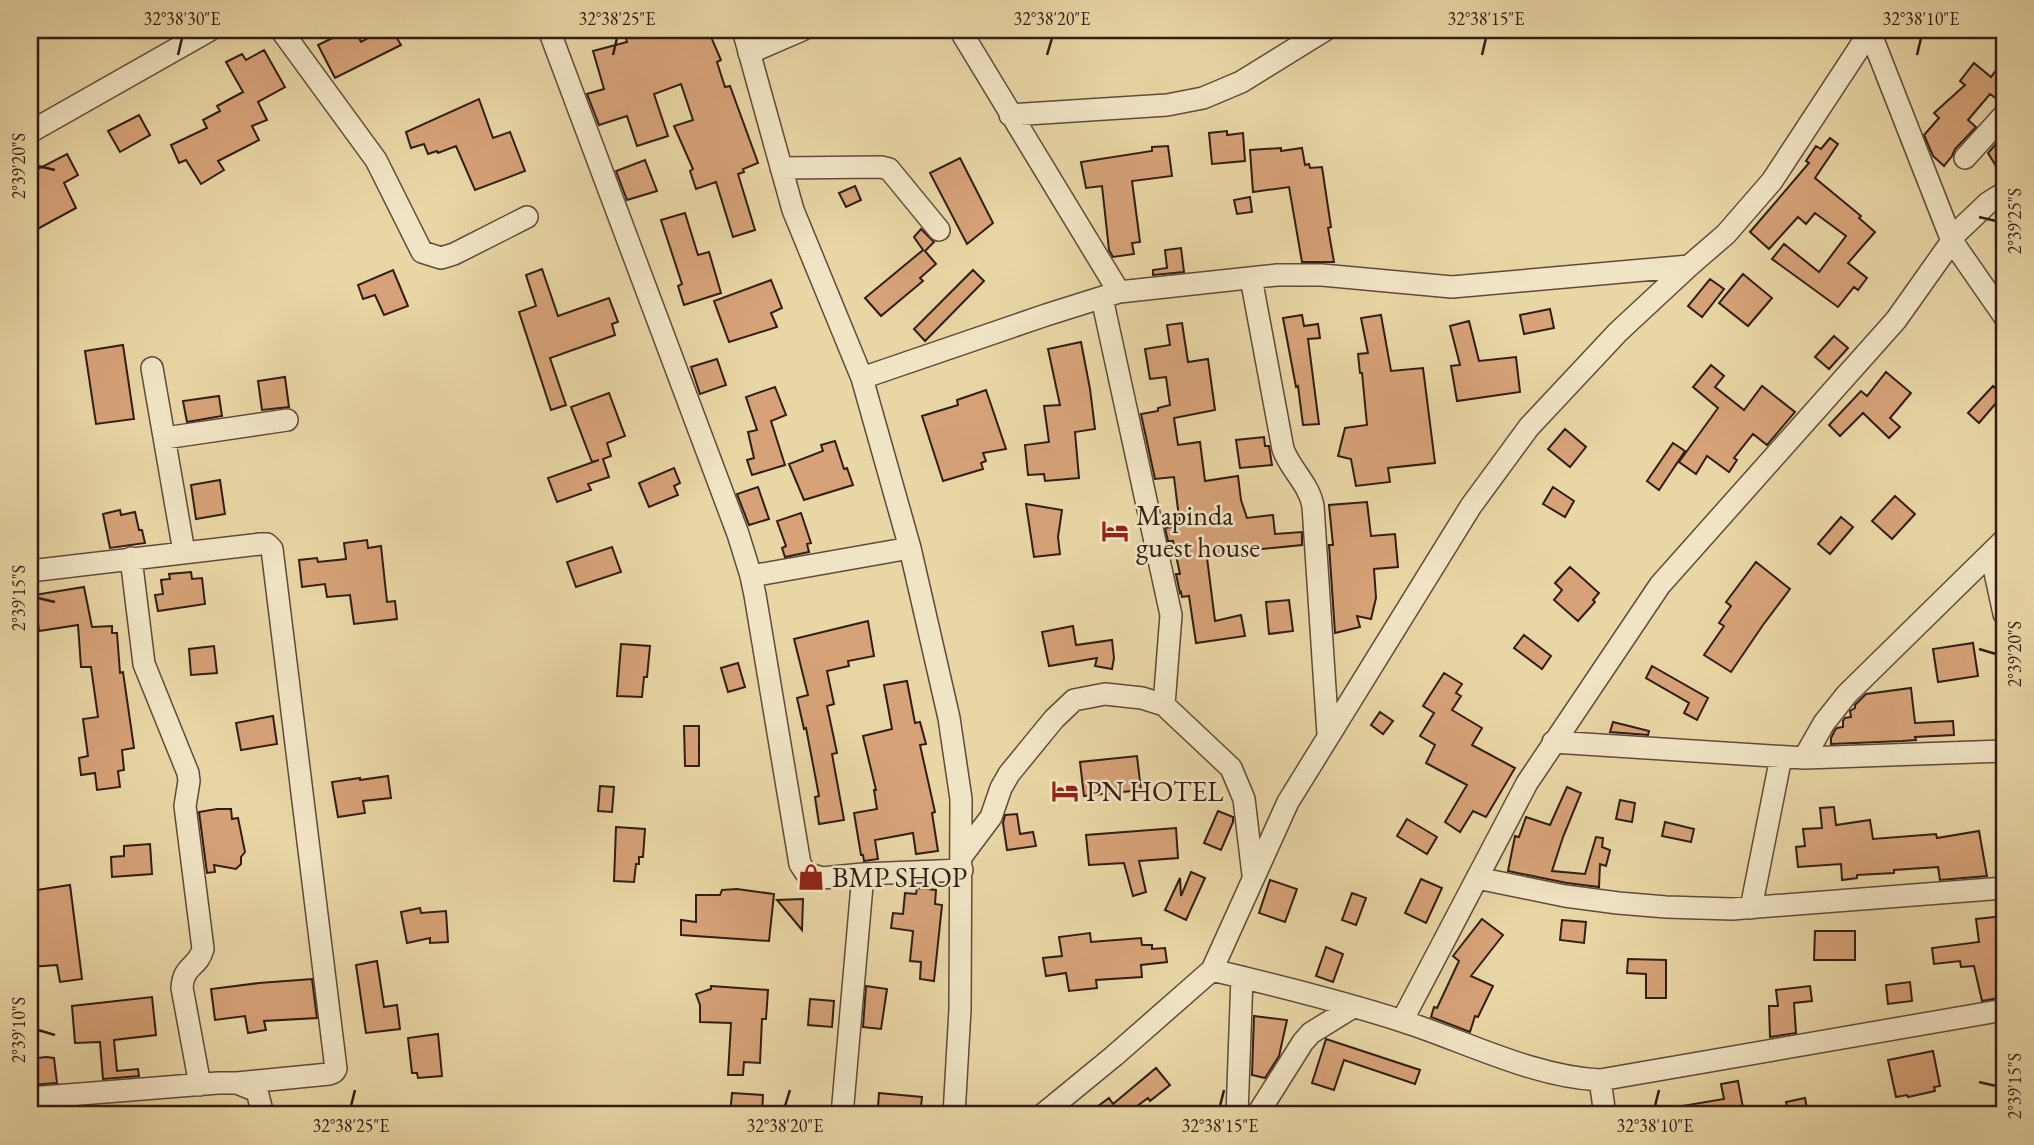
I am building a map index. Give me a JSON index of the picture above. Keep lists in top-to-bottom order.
{
  "places": {
    "hotel": ["Mapinda guest house", "PN HOTEL"],
    "shop": ["BMP SHOP"]
  },
  "coordinates": [
    "32°38'30\"E",
    "32°38'25\"E",
    "32°38'20\"E",
    "32°38'15\"E",
    "32°38'10\"E",
    "2°39'20\"S",
    "2°39'25\"S",
    "2°39'15\"S",
    "2°39'10\"S"
  ]
}
